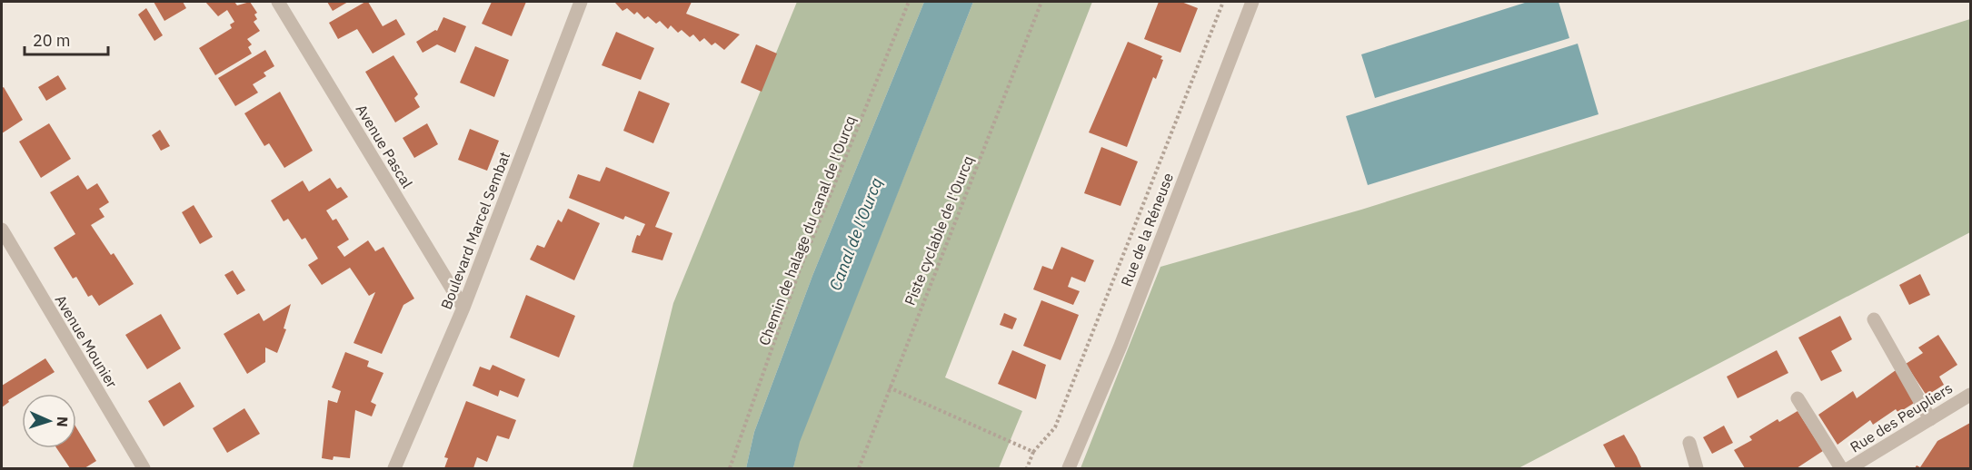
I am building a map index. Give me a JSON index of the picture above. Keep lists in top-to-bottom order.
{
  "streets": {
    "street": [
      "Avenue Pascal",
      "Rue de la Réneuse",
      "Boulevard Marcel Sembat",
      "Avenue Mounier",
      "Rue des Peupliers"
    ],
    "path": ["Chemin de halage du canal de l'Ourcq", "Piste cyclable de l'Ourcq"]
  },
  "crossings": [
    ["Avenue Pascal", "Boulevard Marcel Sembat"]
  ],
  "water": ["Canal de l'Ourcq"],
  "scale_bar": "20 m",
  "north": "right"
}
